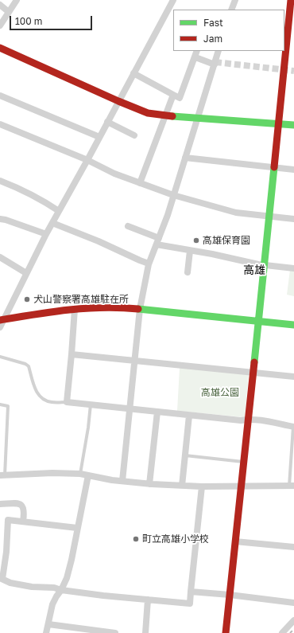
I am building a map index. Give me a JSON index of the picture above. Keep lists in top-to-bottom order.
{
  "districts": ["高雄"],
  "parks": ["高雄公園"],
  "places": ["高雄保育園", "犬山警察署高雄駐在所", "町立高雄小学校"],
  "legend": ["Fast", "Jam"],
  "scale_bar": "100 m"
}
